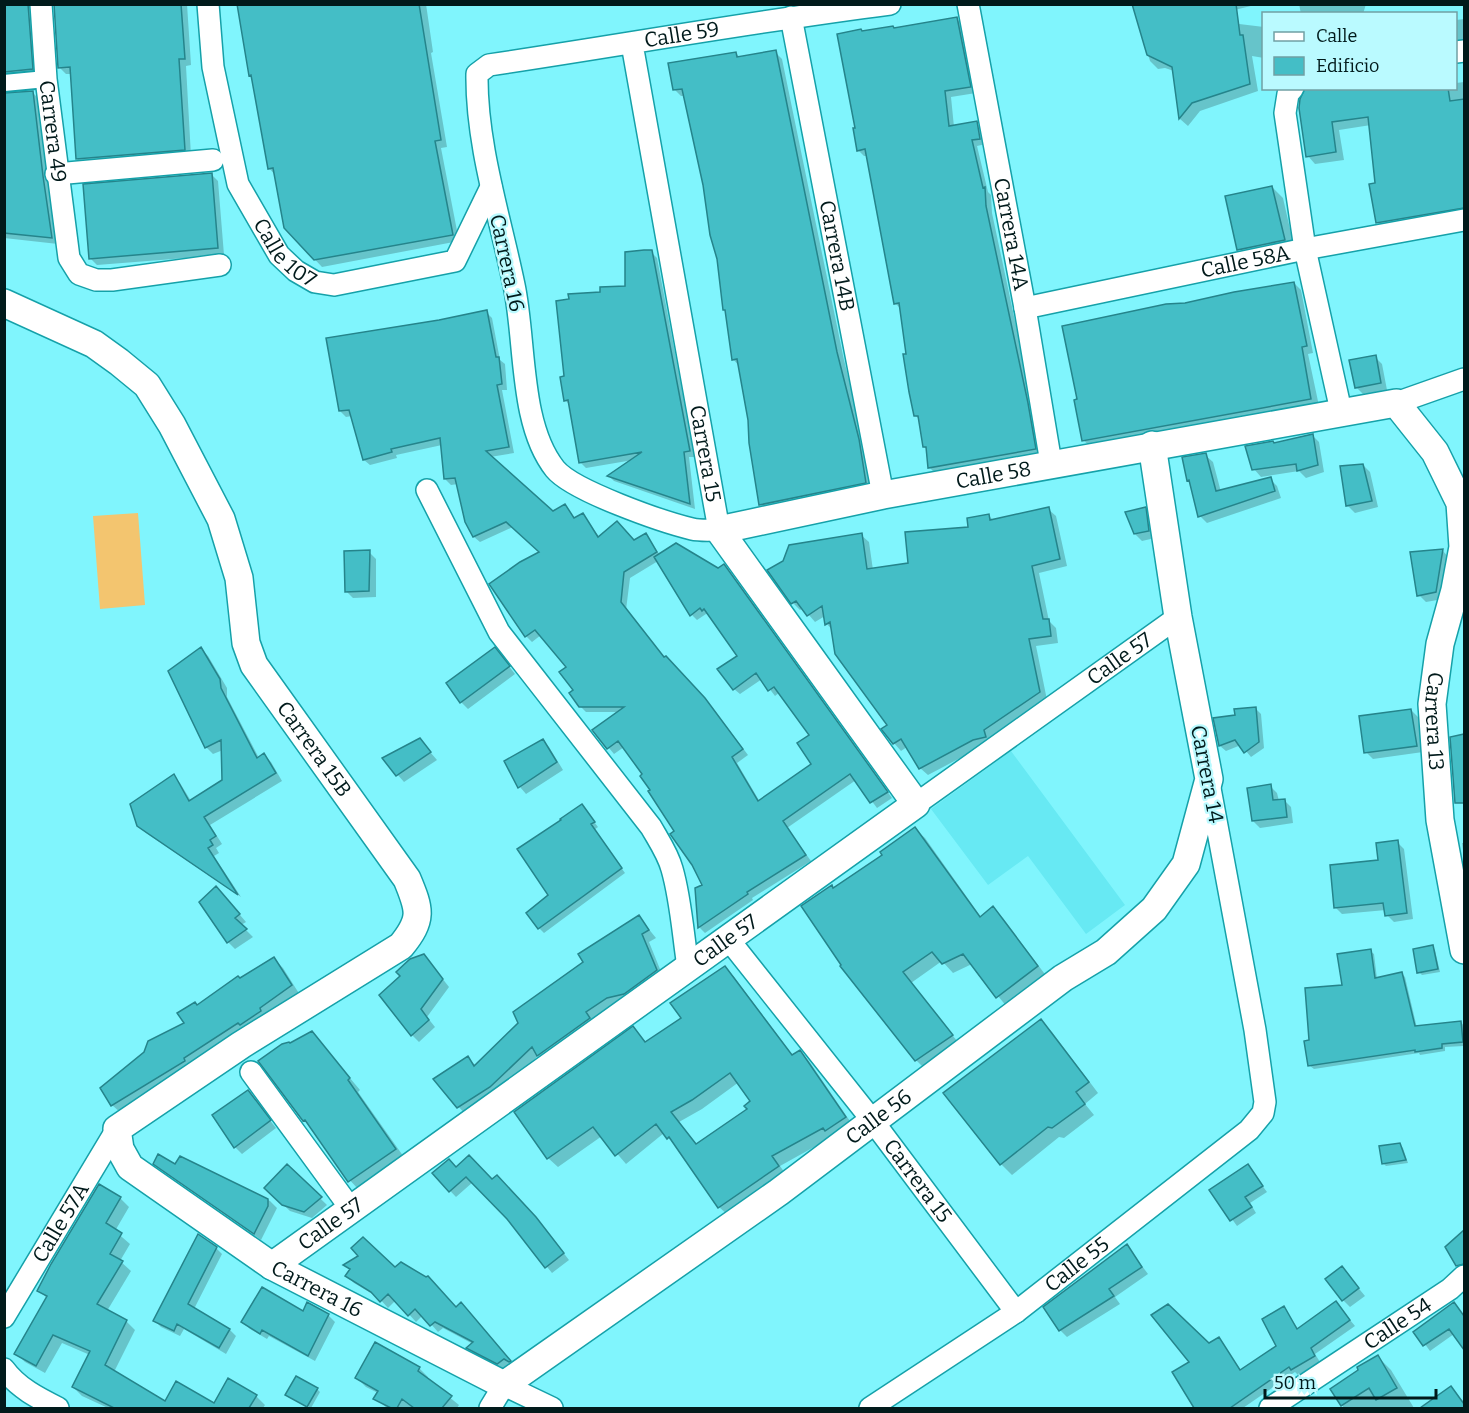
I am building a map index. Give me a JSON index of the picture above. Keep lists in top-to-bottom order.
{
  "streets": {
    "street": [
      "Calle 59",
      "Carrera 49",
      "Carrera 14A",
      "Calle 107",
      "Carrera 14B",
      "Calle 58A",
      "Carrera 16",
      "Carrera 15",
      "Calle 58",
      "Calle 57",
      "Carrera 13",
      "Carrera 15B",
      "Carrera 14",
      "Calle 56",
      "Calle 57A",
      "Calle 55",
      "Calle 54"
    ]
  },
  "crossings": [
    ["Calle 59", "Carrera 14B"],
    ["Calle 59", "Carrera 16"],
    ["Calle 59", "Carrera 15"],
    ["Carrera 14A", "Calle 58A"],
    ["Carrera 14A", "Calle 58"],
    ["Calle 107", "Carrera 16"],
    ["Carrera 14B", "Calle 58"],
    ["Carrera 16", "Calle 58"],
    ["Carrera 16", "Calle 57"],
    ["Carrera 16", "Carrera 15B"],
    ["Carrera 16", "Calle 56"],
    ["Carrera 16", "Calle 57A"],
    ["Carrera 15", "Calle 58"],
    ["Carrera 15", "Calle 57"],
    ["Carrera 15", "Calle 56"],
    ["Carrera 15", "Calle 55"],
    ["Calle 58", "Carrera 13"],
    ["Calle 58", "Carrera 14"],
    ["Calle 57", "Carrera 14"],
    ["Carrera 15B", "Calle 57A"],
    ["Carrera 14", "Calle 56"],
    ["Carrera 14", "Calle 55"]
  ],
  "legend": ["Calle", "Edificio"],
  "scale_bar": "50 m"
}
